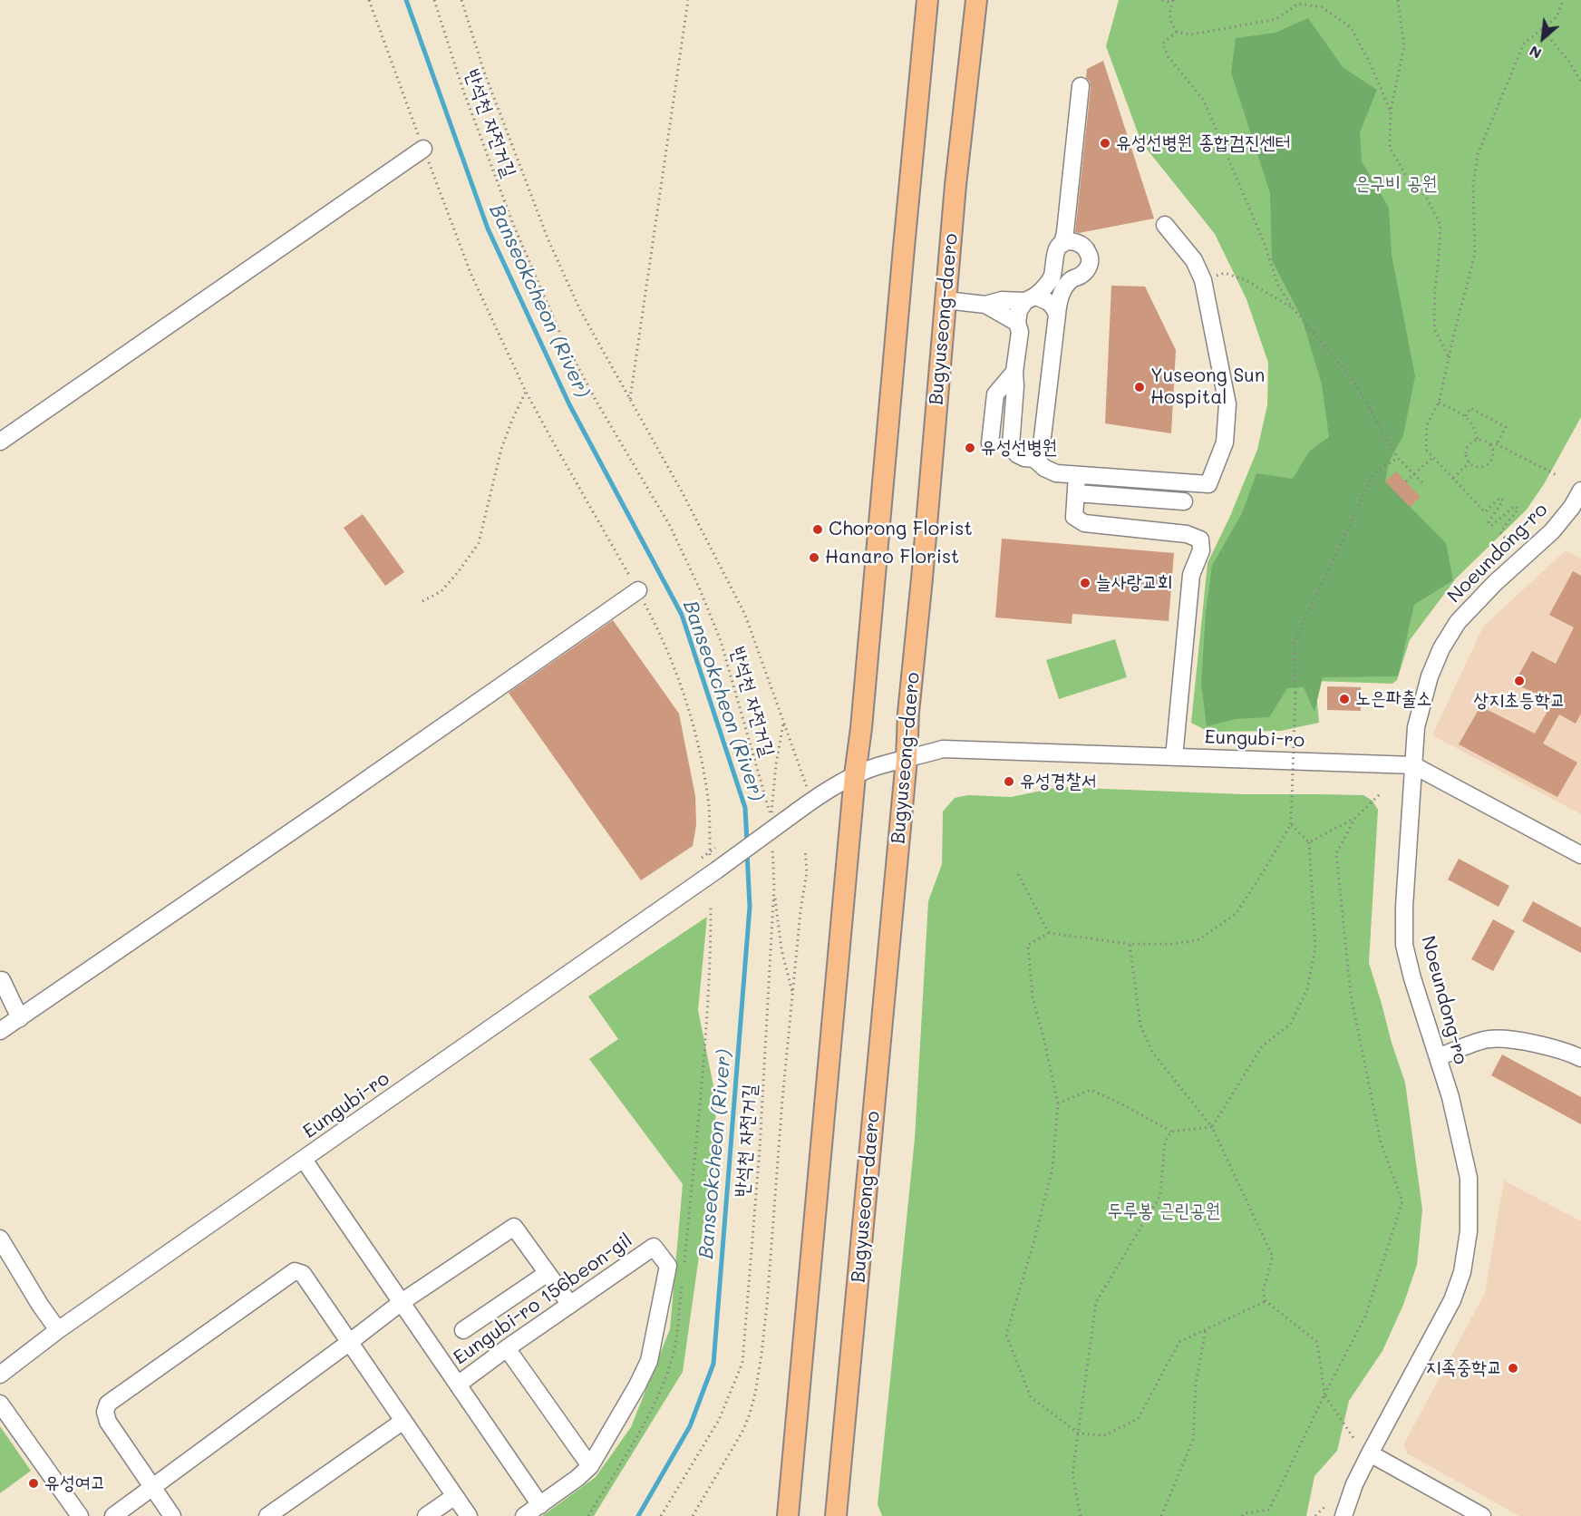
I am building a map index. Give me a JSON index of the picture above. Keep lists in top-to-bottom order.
{
  "streets": {
    "main road": ["Bugyuseong-daero"],
    "street": ["Noeundong-ro", "Eungubi-ro", "Eungubi-ro 156beon-gil"],
    "path": ["반석천 자전거길"]
  },
  "crossings": [
    ["Bugyuseong-daero", "Eungubi-ro"],
    ["Noeundong-ro", "Eungubi-ro"]
  ],
  "water": ["Banseokcheon (River)"],
  "parks": ["은구비 공원", "두루봉 근린공원"],
  "places": [
    "유성선병원 종합검진센터",
    "Yuseong Sun Hospital",
    "유성선병원",
    "Chorong Florist",
    "Hanaro Florist",
    "늘사랑교회",
    "상지초등학교",
    "노은파출소",
    "유성경찰서",
    "지족중학교",
    "유성여고"
  ],
  "north": "bottom left"
}
